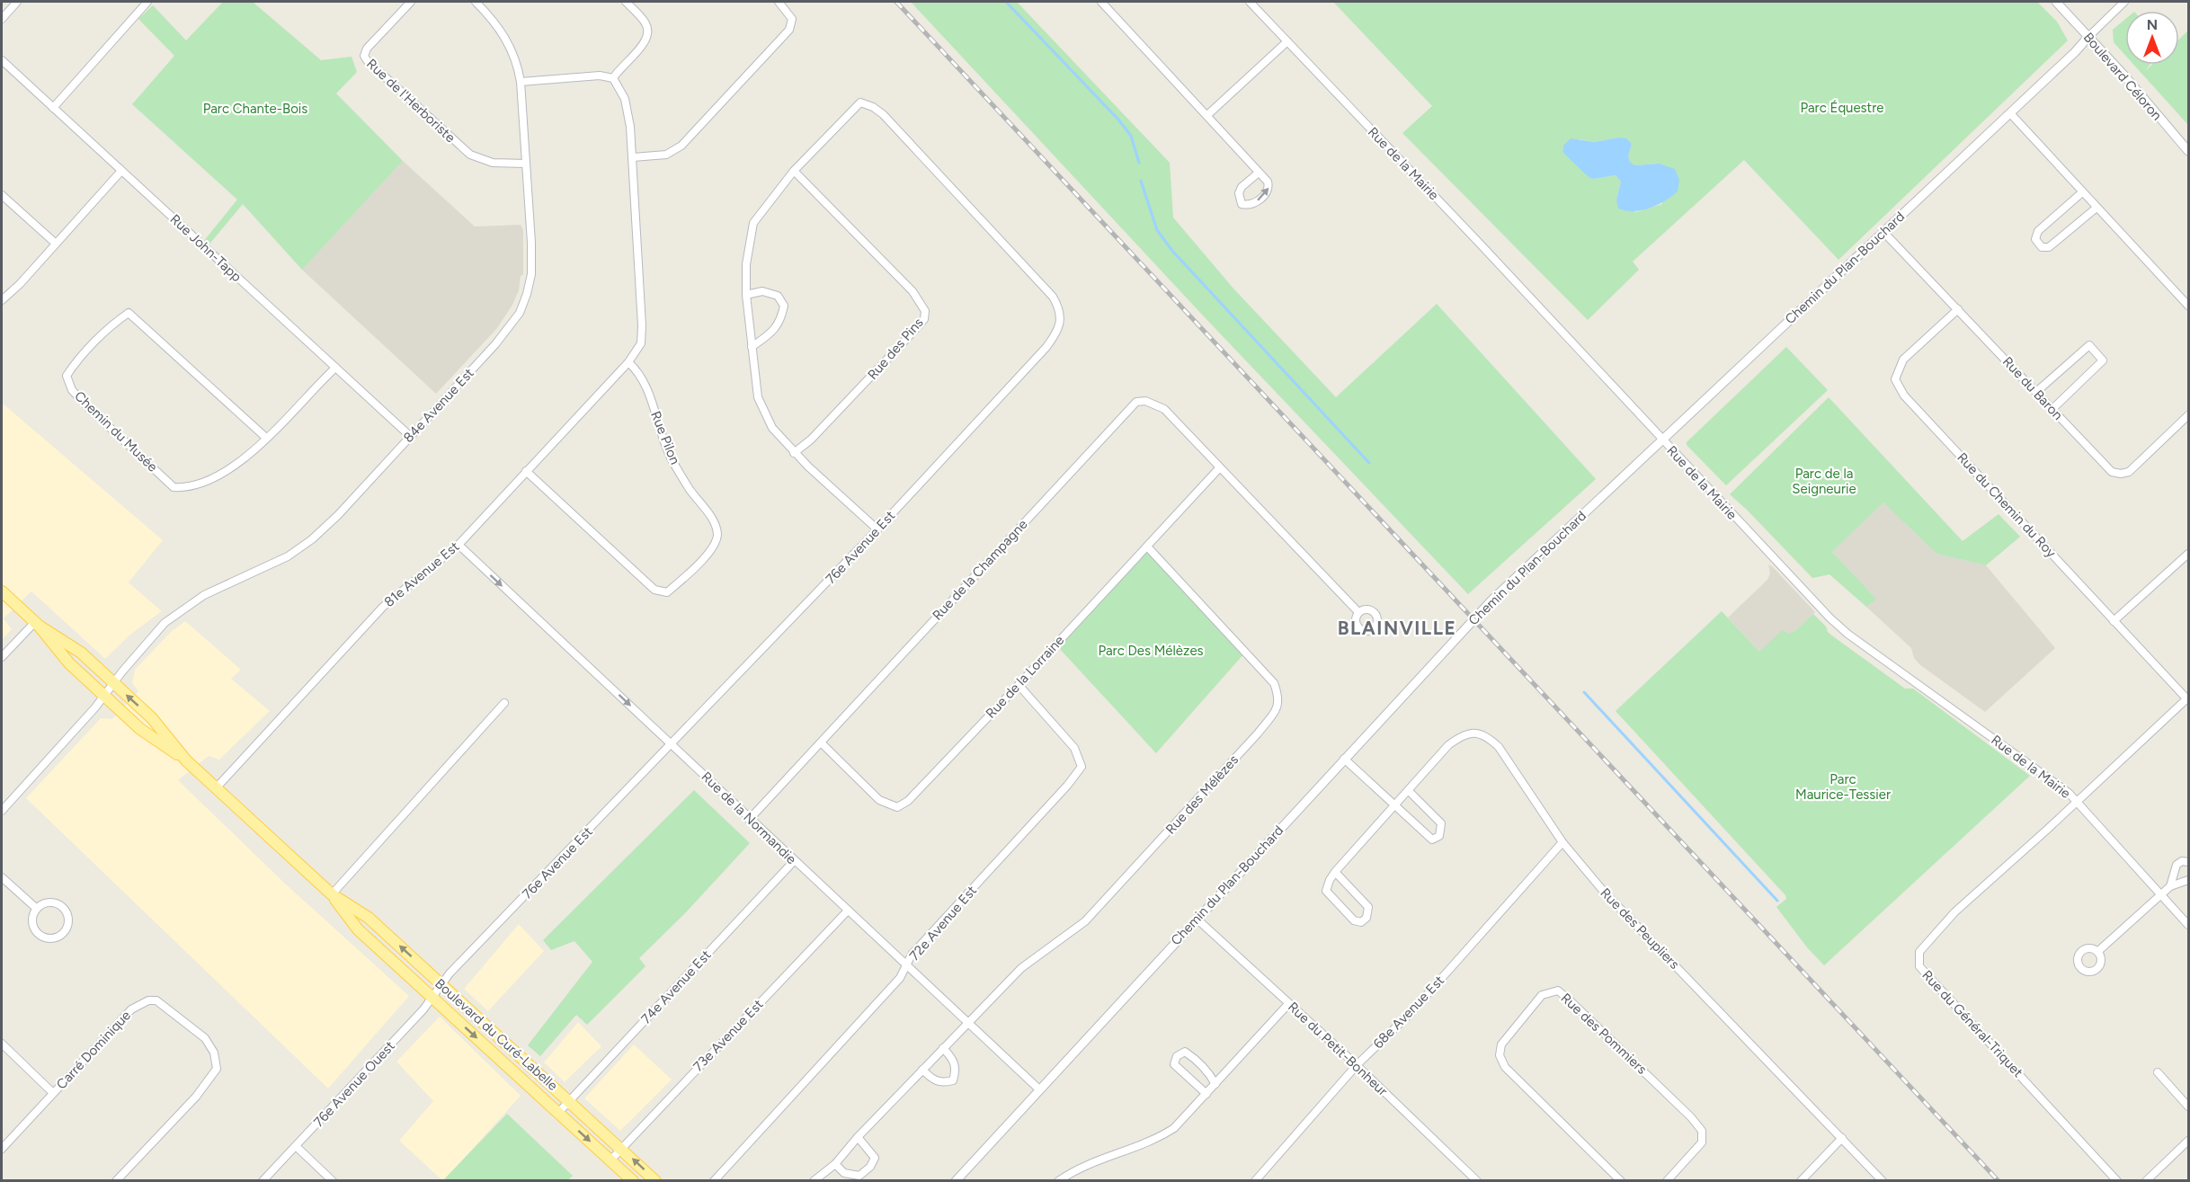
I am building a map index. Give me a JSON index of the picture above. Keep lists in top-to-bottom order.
{
  "streets": {
    "main road": ["Boulevard du Curé-Labelle"],
    "street": [
      "Boulevard Céloron",
      "Rue de l'Herboriste",
      "Rue de la Mairie",
      "Rue John-Tapp",
      "Chemin du Plan-Bouchard",
      "Rue des Pins",
      "Rue du Baron",
      "84e Avenue Est",
      "Chemin du Musée",
      "Rue Pilon",
      "Rue du Chemin du Roy",
      "76e Avenue Est",
      "Rue de la Champagne",
      "81e Avenue Est",
      "Rue de la Lorraine",
      "Rue des Mélèzes",
      "Rue de la Normandie",
      "72e Avenue Est",
      "Rue des Peupliers",
      "74e Avenue Est",
      "68e Avenue Est",
      "Rue du Général-Triquet",
      "Rue des Pommiers",
      "73e Avenue Est",
      "Rue du Petit-Bonheur",
      "Carré Dominique",
      "76e Avenue Ouest"
    ]
  },
  "crossings": [
    ["Boulevard Céloron", "Chemin du Plan-Bouchard"],
    ["Rue de l'Herboriste", "84e Avenue Est"],
    ["Rue de la Mairie", "Chemin du Plan-Bouchard"],
    ["Rue de la Mairie", "Rue du Général-Triquet"],
    ["Rue John-Tapp", "84e Avenue Est"],
    ["Rue John-Tapp", "Chemin du Musée"],
    ["Chemin du Plan-Bouchard", "Rue du Baron"],
    ["Chemin du Plan-Bouchard", "Rue de la Normandie"],
    ["Chemin du Plan-Bouchard", "Rue du Petit-Bonheur"],
    ["Rue des Pins", "76e Avenue Est"],
    ["Rue du Baron", "Rue du Chemin du Roy"],
    ["84e Avenue Est", "Boulevard du Curé-Labelle"],
    ["Rue Pilon", "81e Avenue Est"],
    ["Rue du Chemin du Roy", "Rue du Général-Triquet"],
    ["76e Avenue Est", "Rue de la Normandie"],
    ["76e Avenue Est", "Boulevard du Curé-Labelle"],
    ["76e Avenue Est", "76e Avenue Ouest"],
    ["Rue de la Champagne", "Rue de la Lorraine"],
    ["Rue de la Champagne", "Rue de la Normandie"],
    ["81e Avenue Est", "Rue de la Normandie"],
    ["81e Avenue Est", "Boulevard du Curé-Labelle"],
    ["Rue de la Lorraine", "Rue des Mélèzes"],
    ["Rue de la Lorraine", "72e Avenue Est"],
    ["Rue des Mélèzes", "Rue de la Normandie"],
    ["Rue de la Normandie", "72e Avenue Est"],
    ["Rue de la Normandie", "74e Avenue Est"],
    ["Rue de la Normandie", "73e Avenue Est"],
    ["Rue des Peupliers", "68e Avenue Est"],
    ["74e Avenue Est", "Boulevard du Curé-Labelle"],
    ["68e Avenue Est", "Rue du Petit-Bonheur"],
    ["Boulevard du Curé-Labelle", "73e Avenue Est"],
    ["Boulevard du Curé-Labelle", "76e Avenue Ouest"]
  ],
  "one_way": ["Rue de la Normandie"],
  "districts": ["BLAINVILLE"],
  "parks": [
    "Parc Équestre",
    "Parc Chante-Bois",
    "Parc de la Seigneurie",
    "Parc Des Mélèzes",
    "Parc Maurice-Tessier"
  ],
  "north": "top"
}
